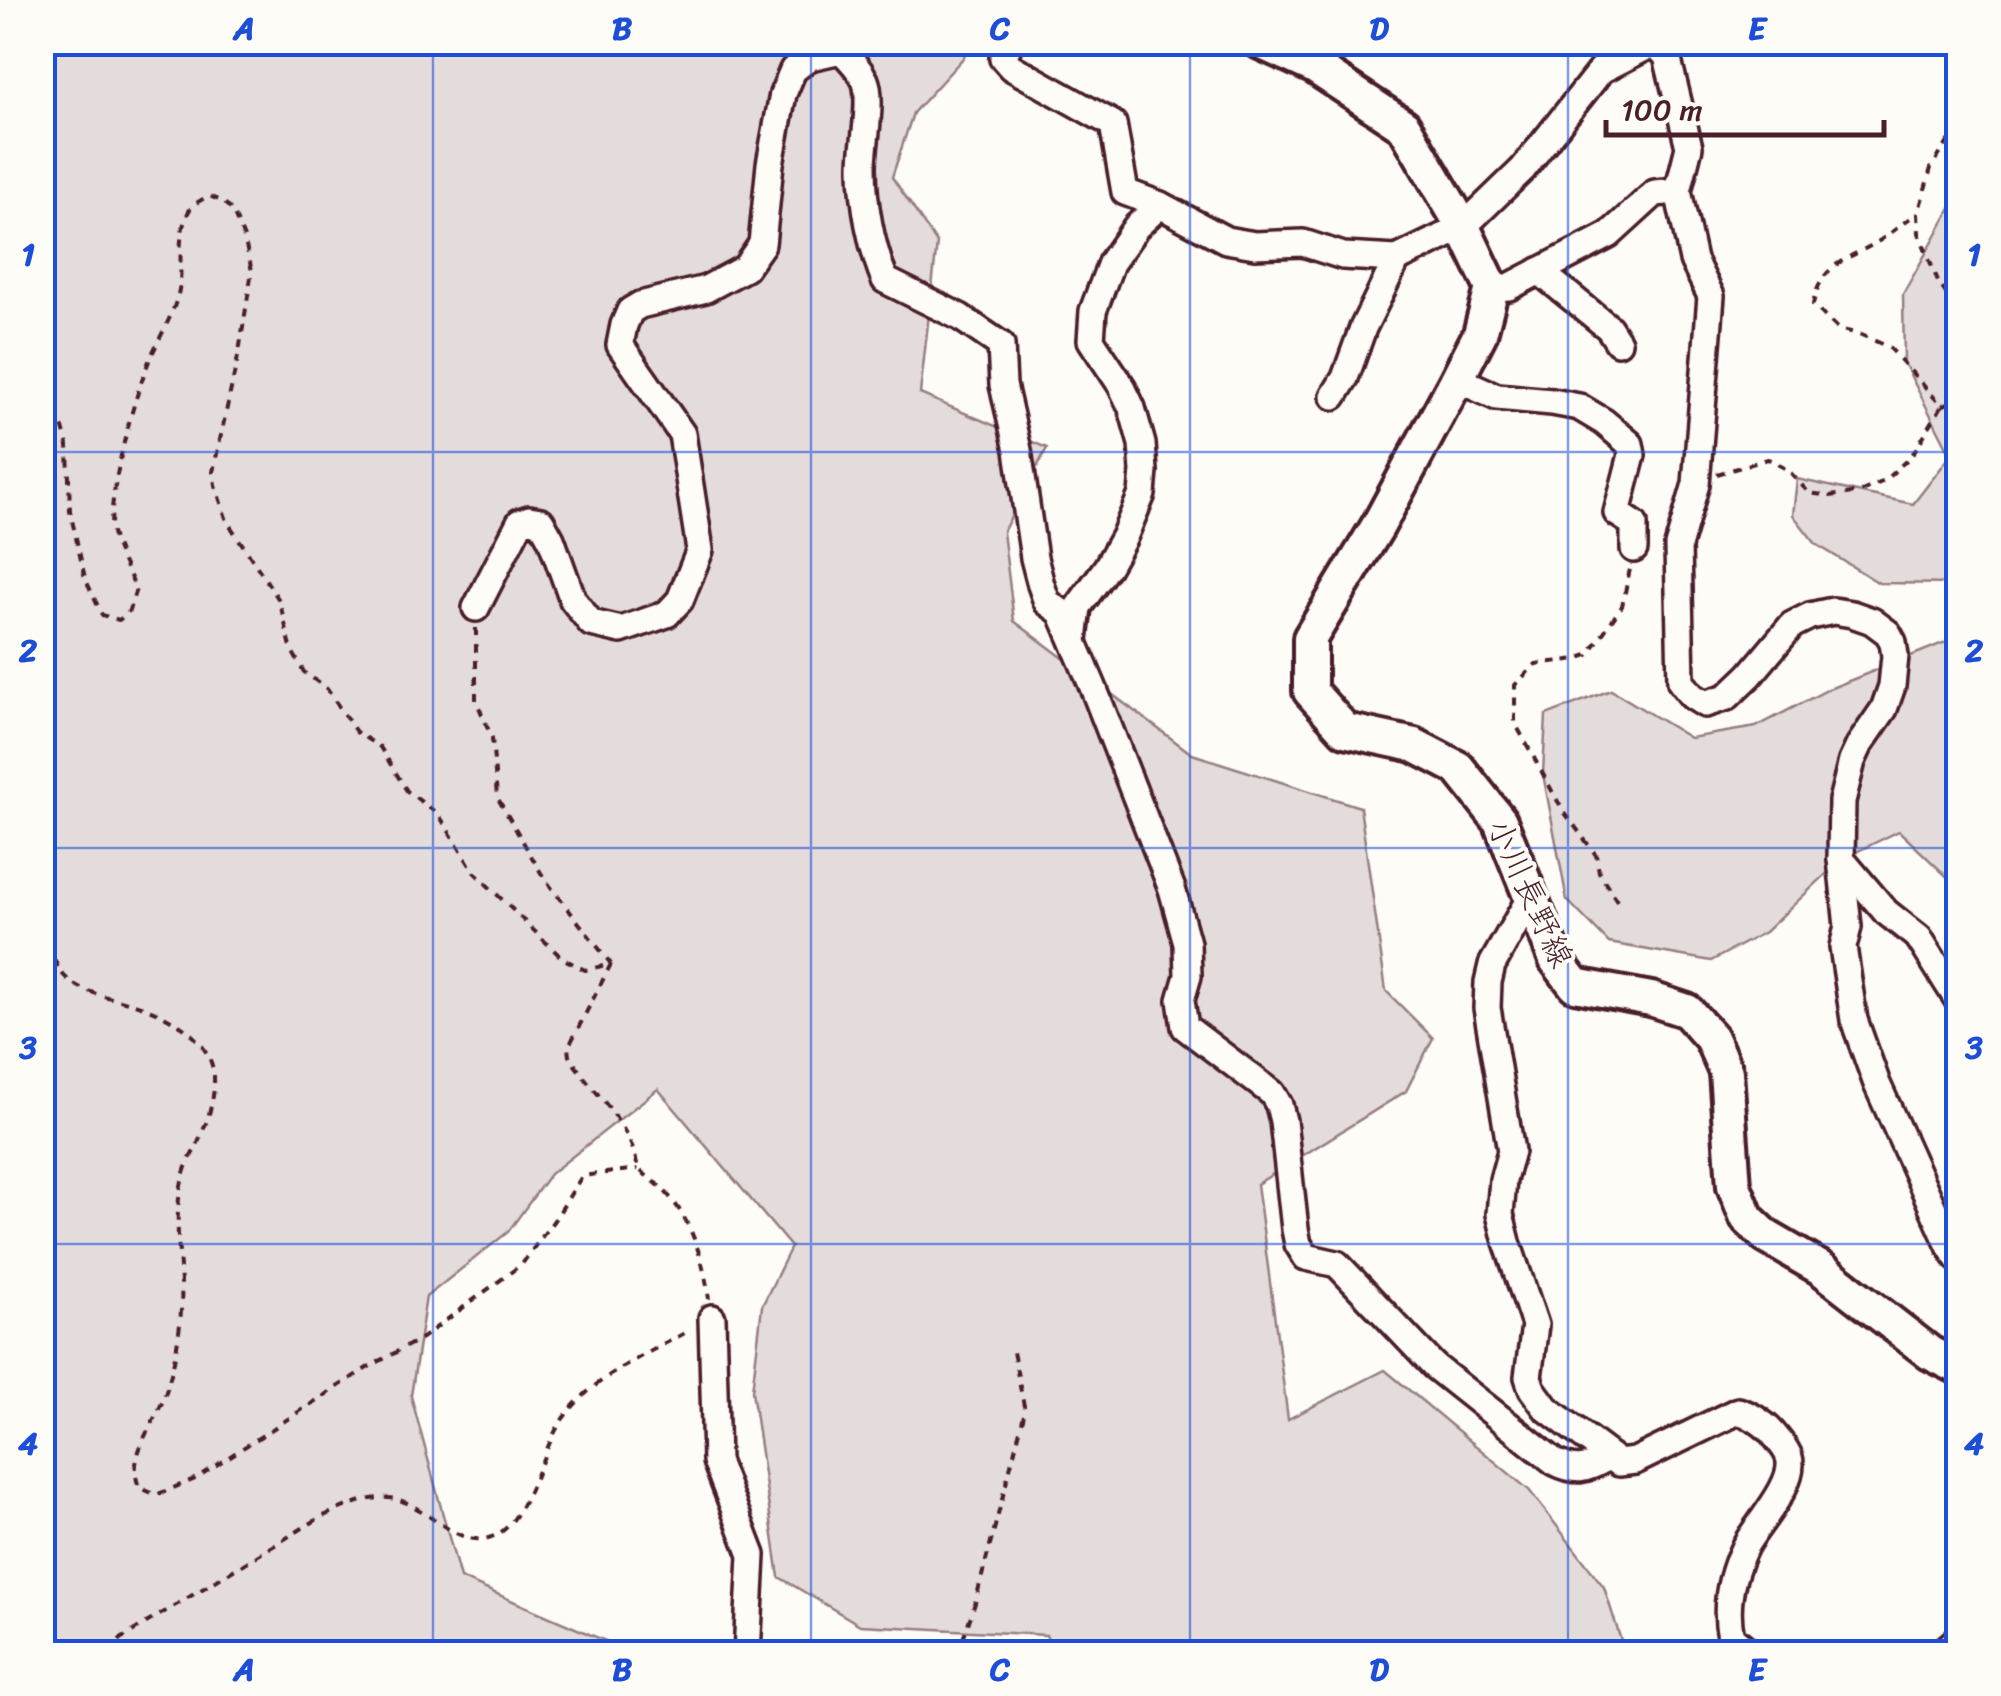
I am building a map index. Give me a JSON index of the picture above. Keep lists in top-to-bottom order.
{
  "streets": {
    "main road": ["小川長野線"]
  },
  "scale_bar": "100 m",
  "grid": {
    "columns": [
      "A",
      "B",
      "C",
      "D",
      "E"
    ],
    "rows": [
      "1",
      "2",
      "3",
      "4"
    ]
  }
}
